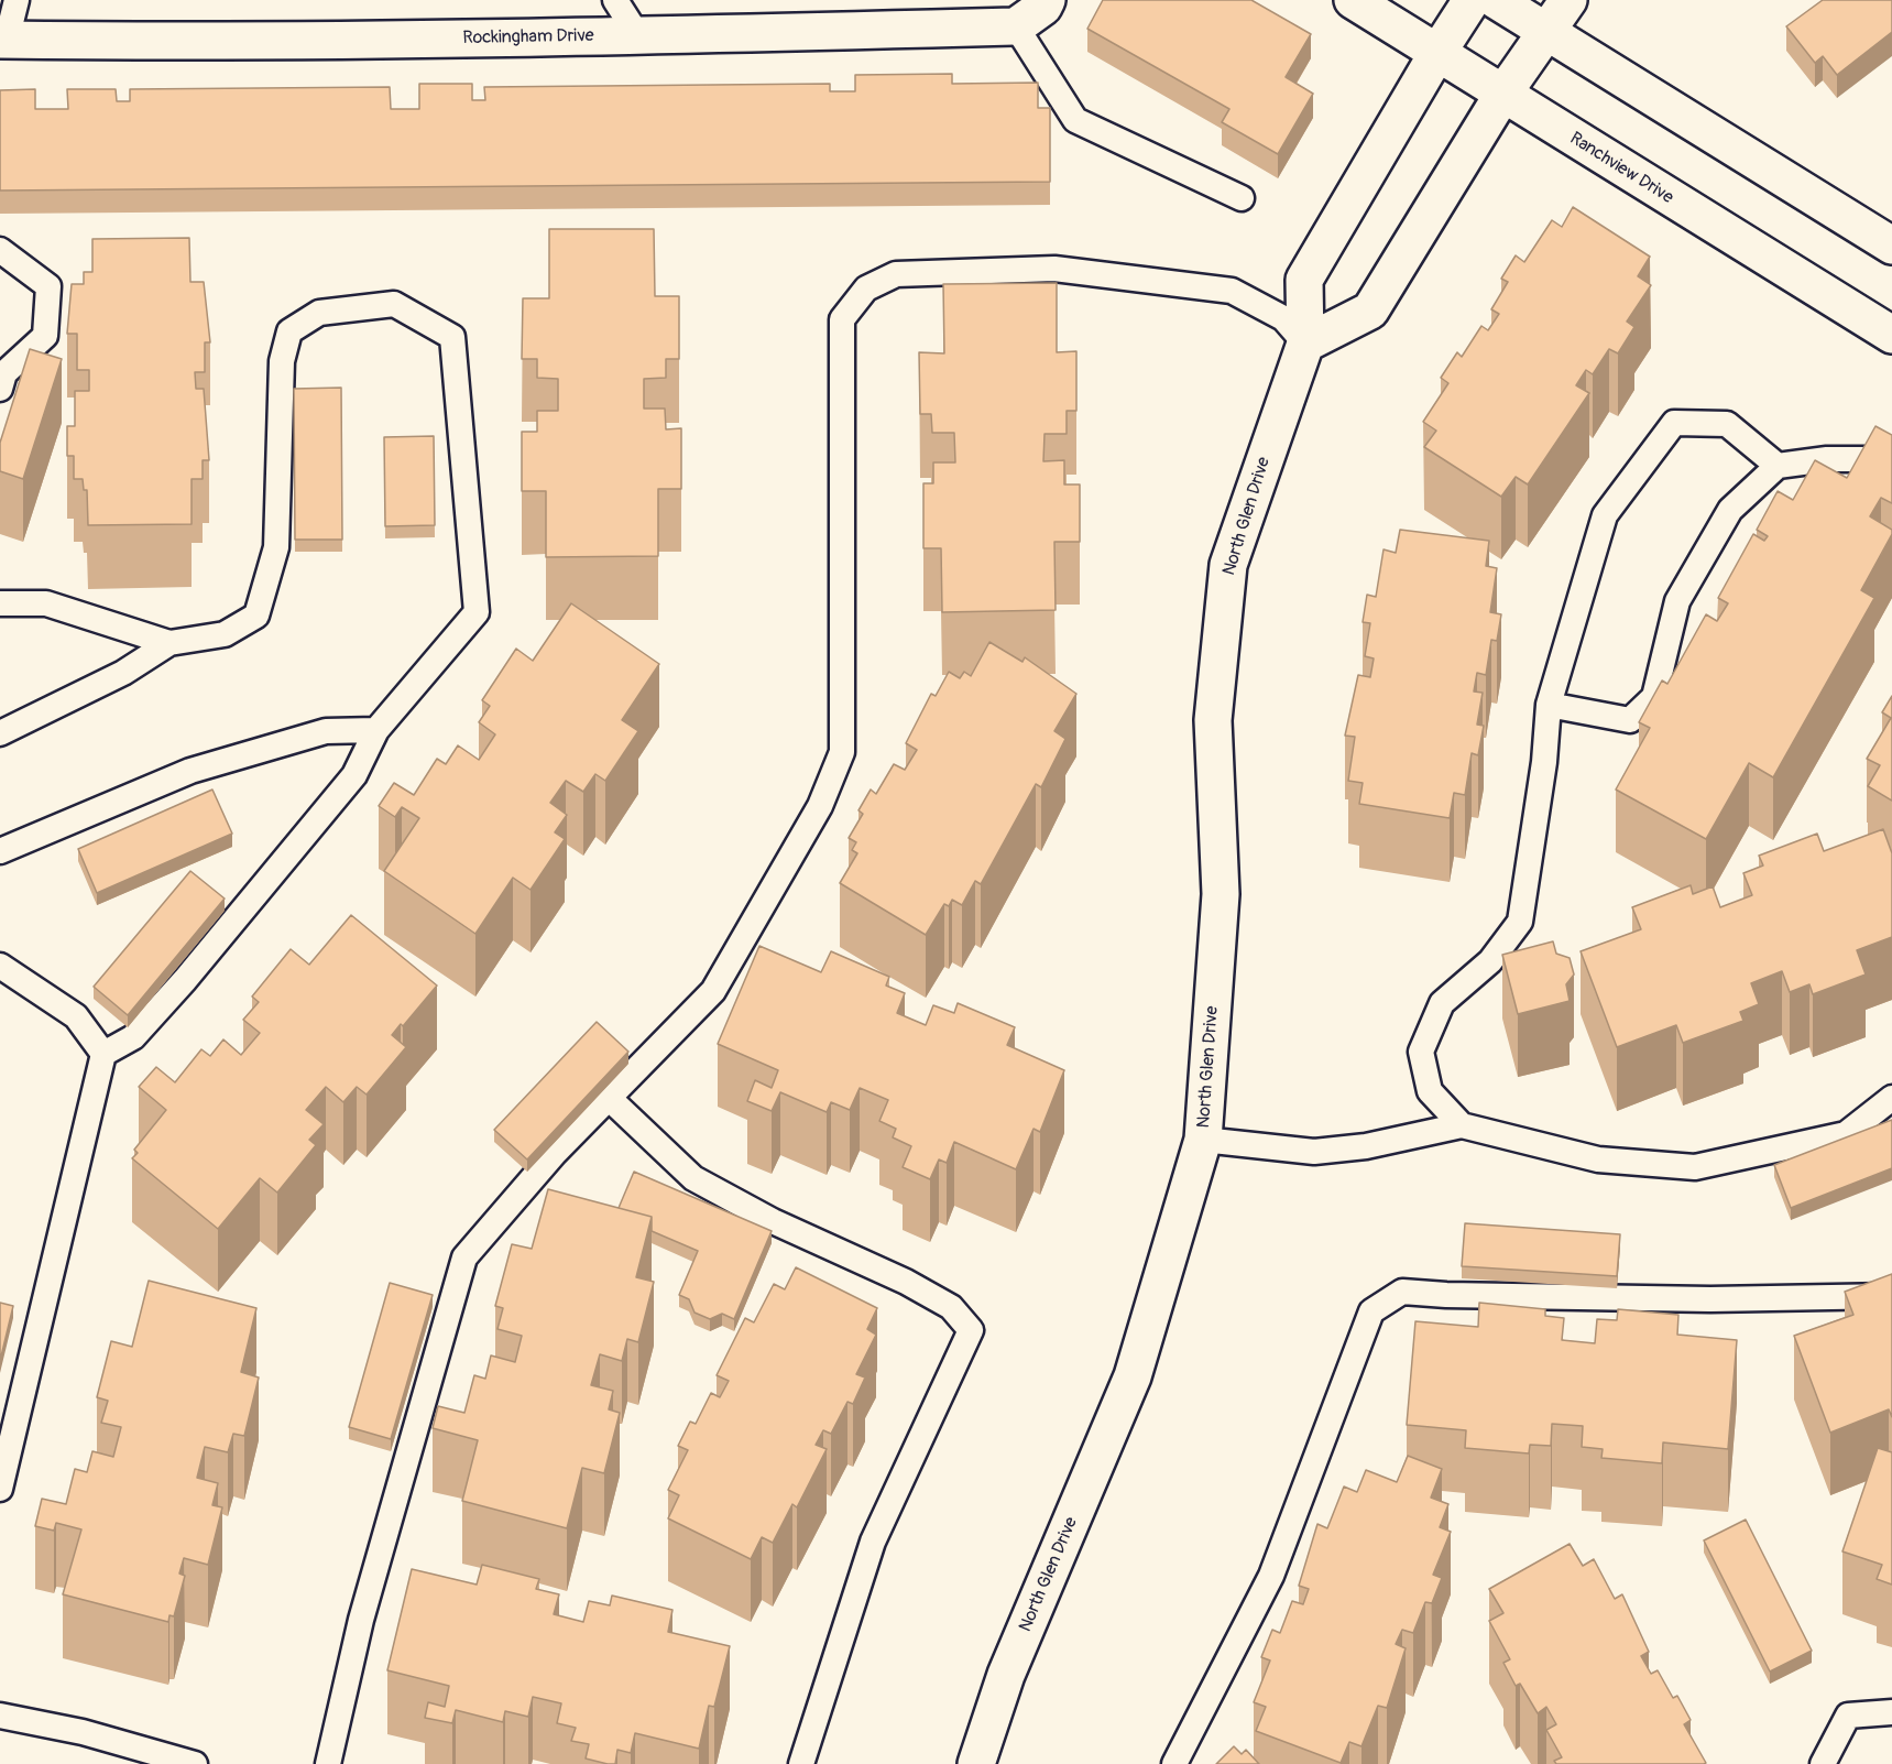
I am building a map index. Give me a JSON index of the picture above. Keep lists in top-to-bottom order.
{
  "streets": {
    "street": ["Rockingham Drive", "Ranchview Drive", "North Glen Drive"]
  },
  "crossings": [
    ["Ranchview Drive", "North Glen Drive"]
  ]
}
